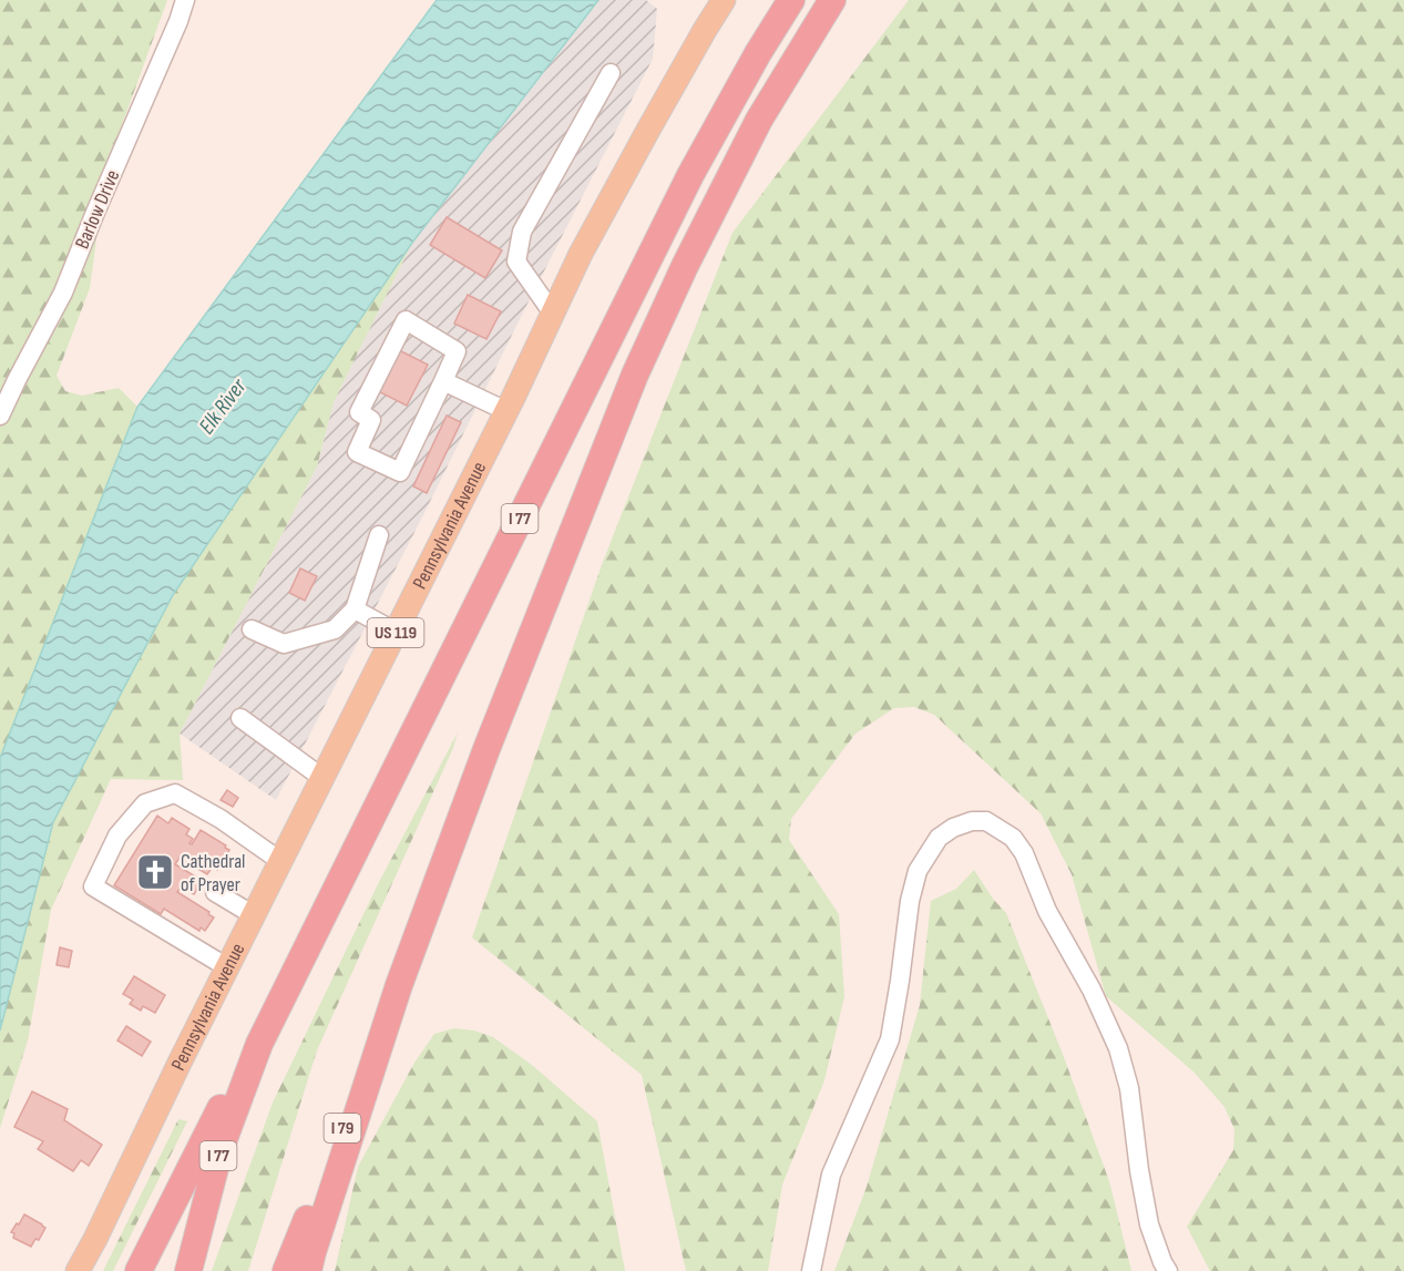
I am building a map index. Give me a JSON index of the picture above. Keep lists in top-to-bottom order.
{
  "streets": {
    "highway": ["I 77", "I 79"],
    "main road": ["Pennsylvania Avenue", "US 119"],
    "street": ["Barlow Drive"]
  },
  "water": ["Elk River"],
  "places": {
    "church": ["Cathedral of Prayer"]
  }
}
